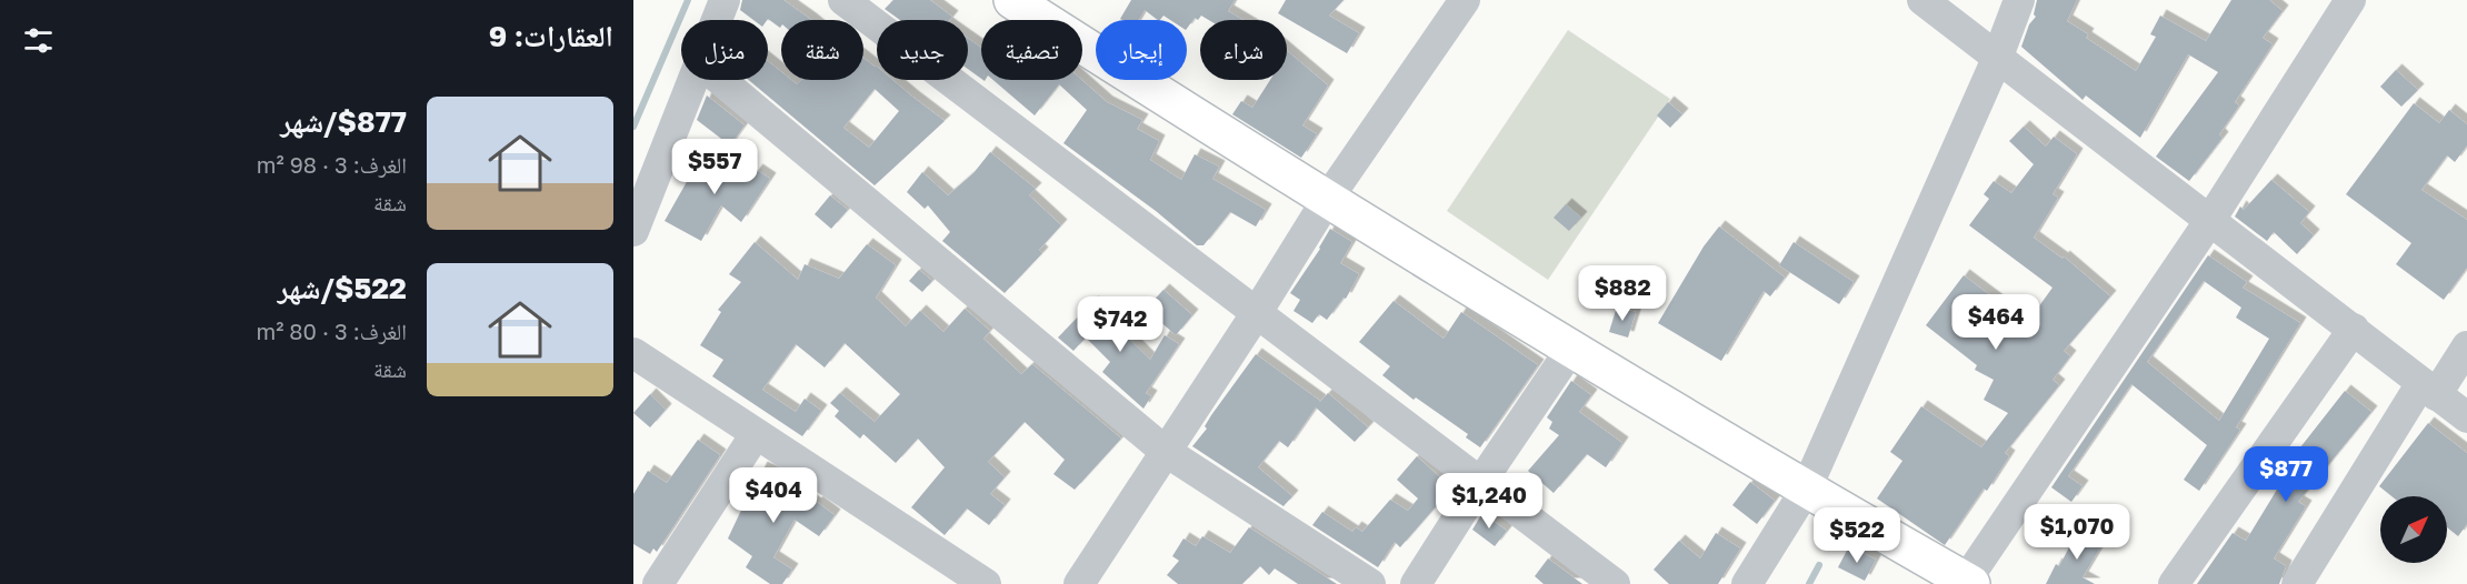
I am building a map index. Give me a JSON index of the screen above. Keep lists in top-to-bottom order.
{
  "north": "top right",
  "page": {
    "heading": "العقارات: 9",
    "chip": [
      "شراء",
      "إيجار",
      "تصفية",
      "جديد",
      "شقة",
      "منزل"
    ],
    "list": [
      {
        "name": "$877/شهر",
        "note": "الغرف: 3 · 98 m² · شقة"
      },
      {
        "name": "$522/شهر",
        "note": "الغرف: 3 · 80 m² · شقة"
      }
    ],
    "price": [
      "$557",
      "$882",
      "$464",
      "$742",
      "$877",
      "$404",
      "$1,240",
      "$1,070",
      "$522"
    ]
  }
}
